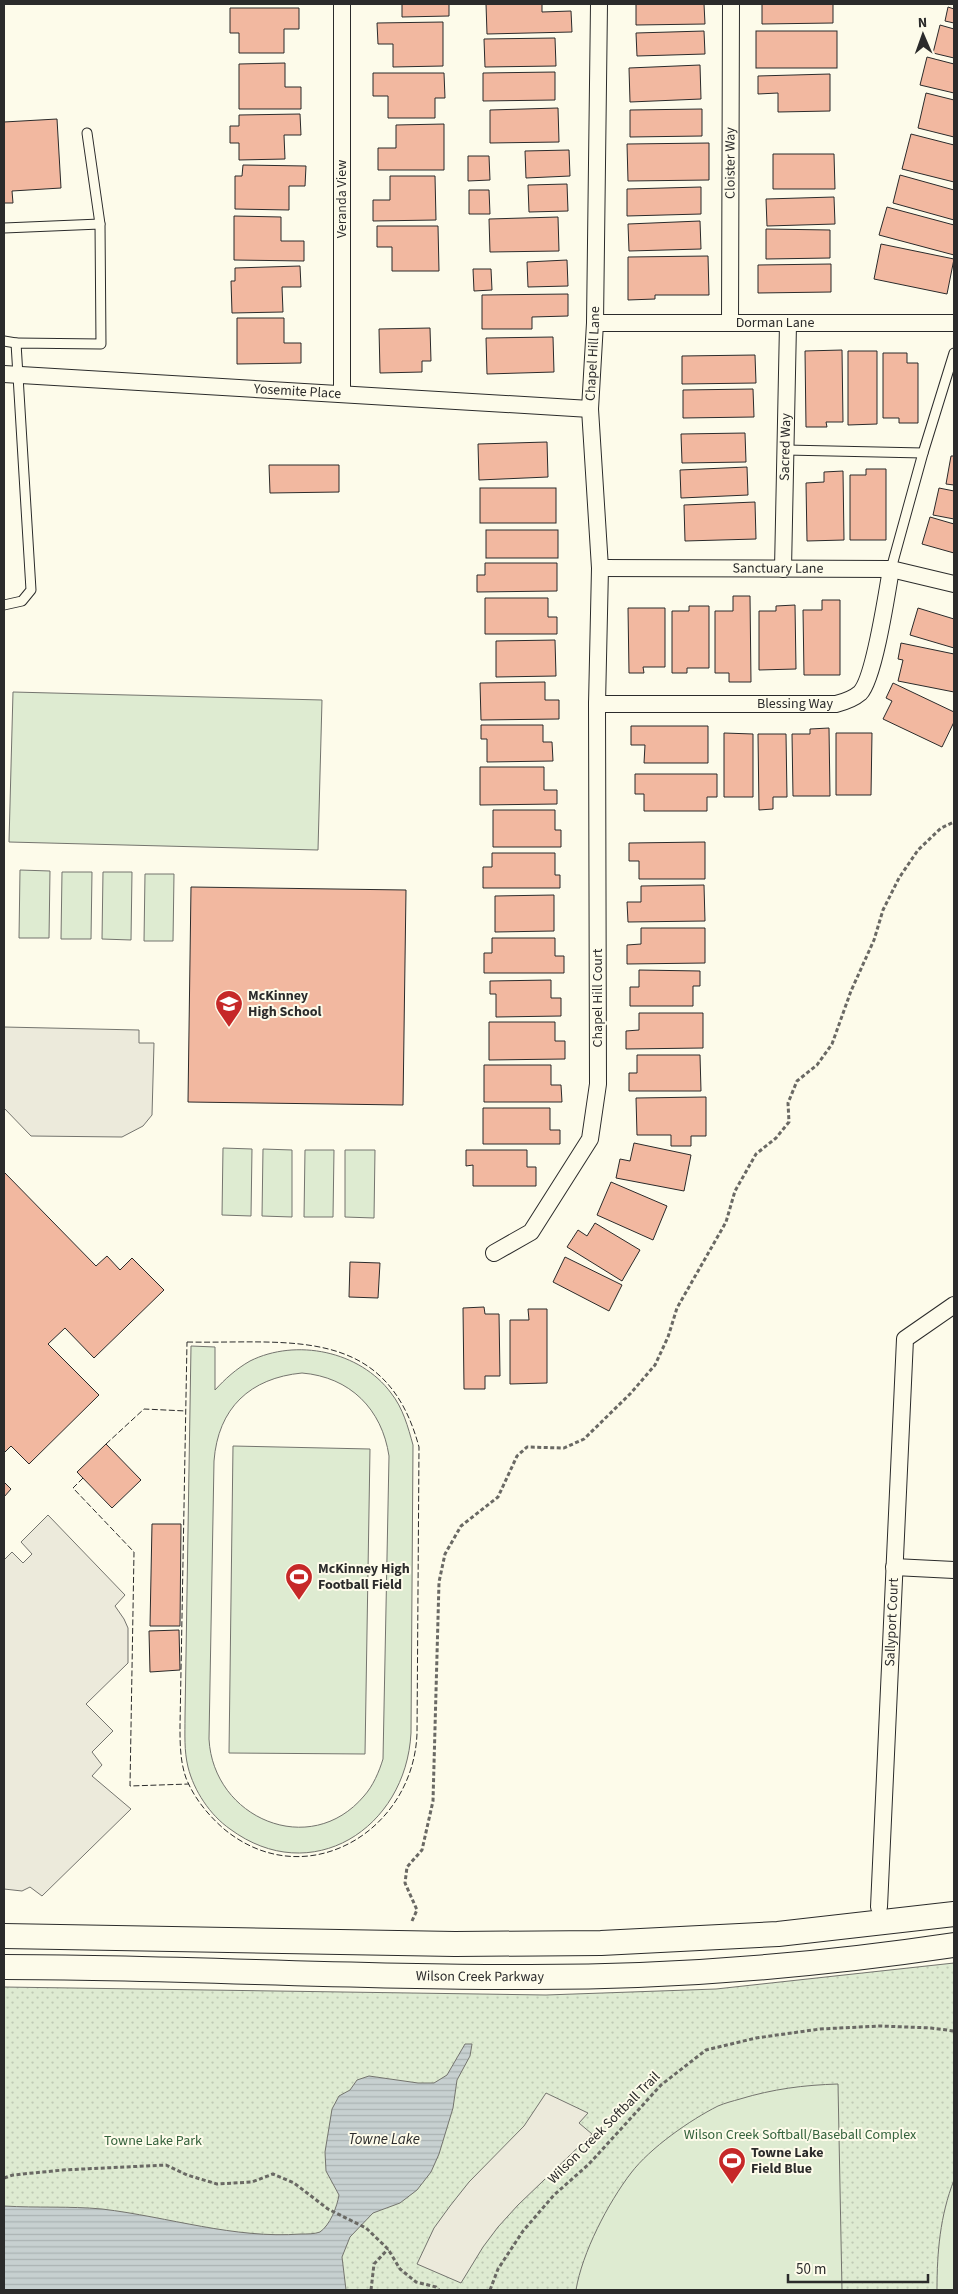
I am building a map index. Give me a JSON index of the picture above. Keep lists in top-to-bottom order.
{
  "streets": {
    "main road": ["Wilson Creek Parkway"],
    "street": [
      "Cloister Way",
      "Veranda View",
      "Dorman Lane",
      "Chapel Hill Lane",
      "Yosemite Place",
      "Sacred Way",
      "Sanctuary Lane",
      "Blessing Way",
      "Chapel Hill Court",
      "Sallyport Court"
    ],
    "path": ["Wilson Creek Softball Trail"]
  },
  "crossings": [
    ["Cloister Way", "Dorman Lane"],
    ["Veranda View", "Yosemite Place"],
    ["Dorman Lane", "Chapel Hill Lane"],
    ["Dorman Lane", "Sacred Way"],
    ["Chapel Hill Lane", "Yosemite Place"],
    ["Chapel Hill Lane", "Sanctuary Lane"],
    ["Chapel Hill Lane", "Blessing Way"],
    ["Chapel Hill Lane", "Chapel Hill Court"],
    ["Sacred Way", "Sanctuary Lane"],
    ["Sanctuary Lane", "Blessing Way"],
    ["Blessing Way", "Chapel Hill Court"]
  ],
  "water": ["Towne Lake"],
  "parks": ["Wilson Creek Softball/Baseball Complex", "Towne Lake Park"],
  "places": {
    "school or university": ["McKinney High School"],
    "sports": ["McKinney High Football Field", "Towne Lake Field Blue"]
  },
  "scale_bar": "50 m",
  "north": "top"
}
